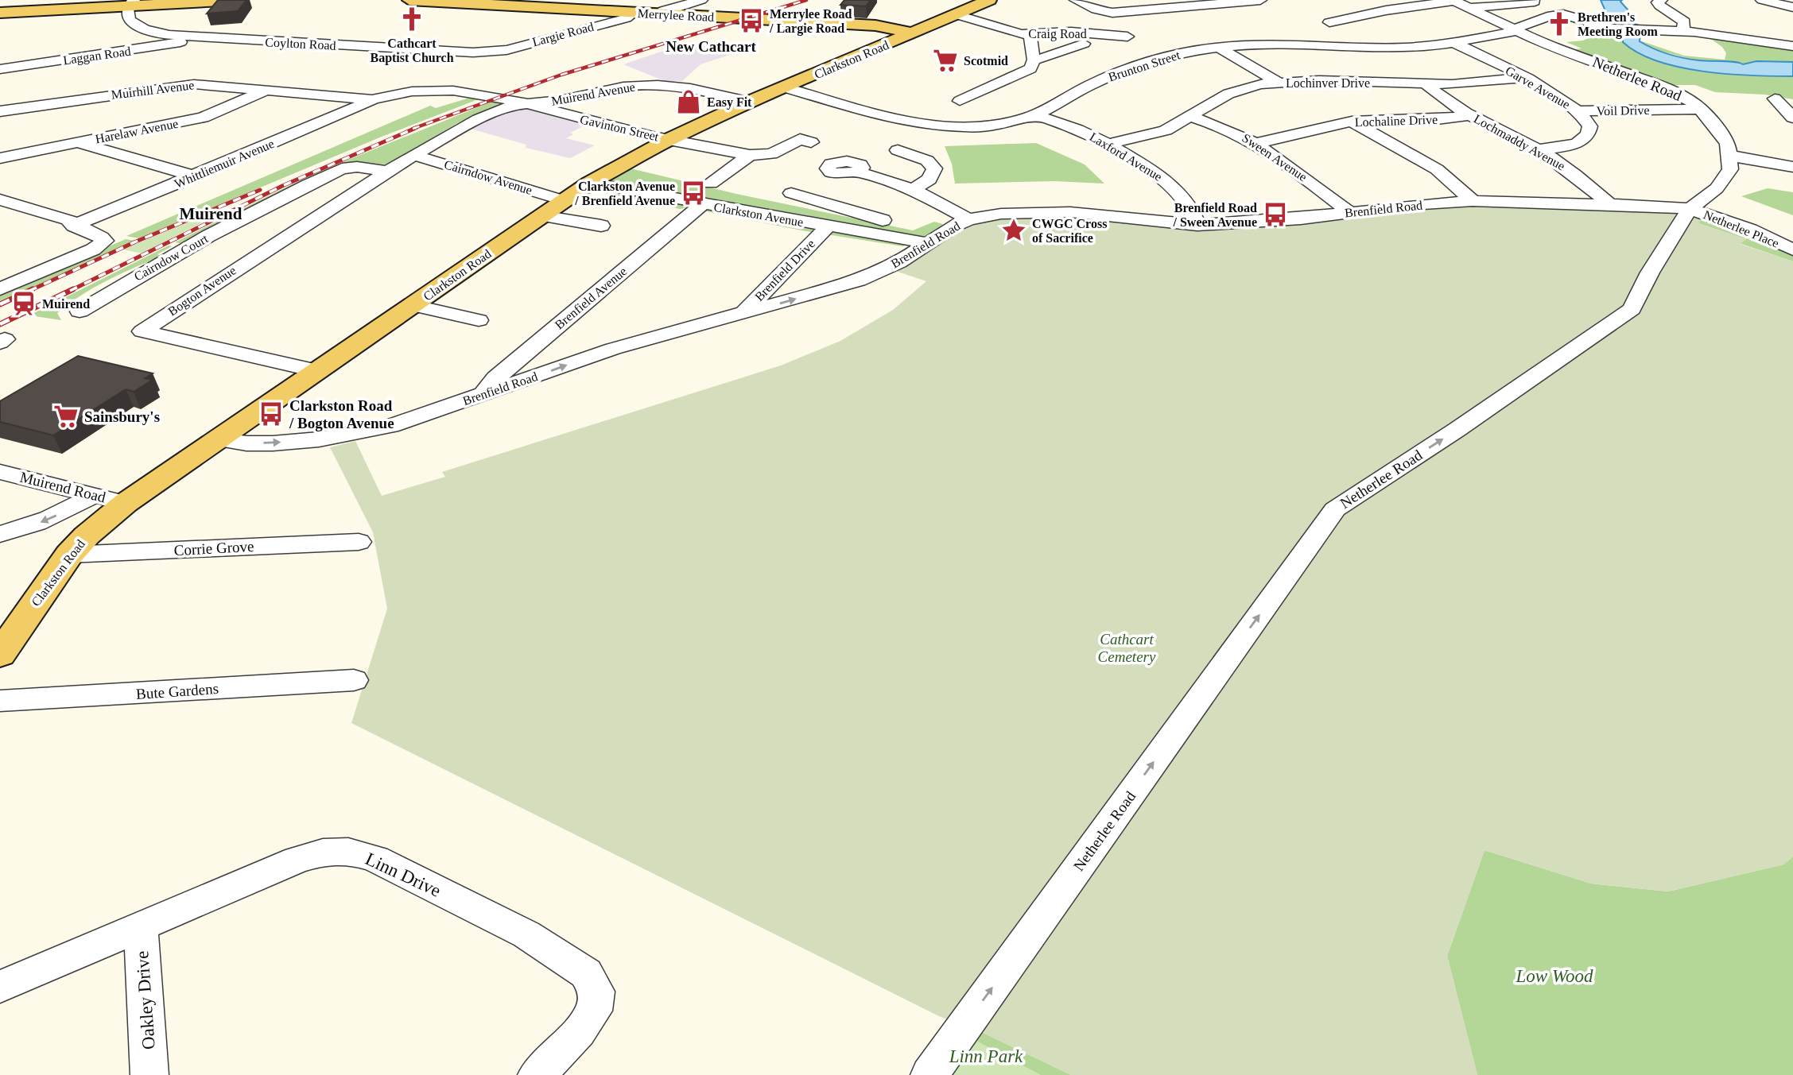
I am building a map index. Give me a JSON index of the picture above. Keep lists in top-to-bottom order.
{
  "streets": {
    "main road": ["Merrylee Road", "Clarkston Road"],
    "street": [
      "Craig Road",
      "Largie Road",
      "Coylton Road",
      "Laggan Road",
      "Brunton Street",
      "Netherlee Road",
      "Lochinver Drive",
      "Garve Avenue",
      "Muirhill Avenue",
      "Muirend Avenue",
      "Voil Drive",
      "Lochaline Drive",
      "Gavinton Street",
      "Harelaw Avenue",
      "Lochmaddy Avenue",
      "Laxford Avenue",
      "Sween Avenue",
      "Whittliemuir Avenue",
      "Cairndow Avenue",
      "Brenfield Road",
      "Clarkston Avenue",
      "Netherlee Place",
      "Cairndow Court",
      "Brenfield Drive",
      "Bogton Avenue",
      "Brenfield Avenue",
      "Muirend Road",
      "Corrie Grove",
      "Bute Gardens",
      "Linn Drive",
      "Oakley Drive"
    ]
  },
  "crossings": [
    ["Merrylee Road", "Largie Road"],
    ["Merrylee Road", "Clarkston Road"],
    ["Craig Road", "Clarkston Road"],
    ["Largie Road", "Coylton Road"],
    ["Coylton Road", "Laggan Road"],
    ["Clarkston Road", "Brunton Street"],
    ["Clarkston Road", "Muirend Avenue"],
    ["Clarkston Road", "Gavinton Street"],
    ["Clarkston Road", "Cairndow Avenue"],
    ["Clarkston Road", "Brenfield Road"],
    ["Clarkston Road", "Clarkston Avenue"],
    ["Clarkston Road", "Bogton Avenue"],
    ["Clarkston Road", "Muirend Road"],
    ["Clarkston Road", "Corrie Grove"],
    ["Brunton Street", "Netherlee Road"],
    ["Brunton Street", "Garve Avenue"],
    ["Brunton Street", "Laxford Avenue"],
    ["Netherlee Road", "Voil Drive"],
    ["Netherlee Road", "Brenfield Road"],
    ["Netherlee Road", "Netherlee Place"],
    ["Lochinver Drive", "Garve Avenue"],
    ["Lochinver Drive", "Lochmaddy Avenue"],
    ["Lochinver Drive", "Laxford Avenue"],
    ["Lochinver Drive", "Sween Avenue"],
    ["Garve Avenue", "Voil Drive"],
    ["Garve Avenue", "Lochmaddy Avenue"],
    ["Muirhill Avenue", "Gavinton Street"],
    ["Muirhill Avenue", "Harelaw Avenue"],
    ["Muirhill Avenue", "Whittliemuir Avenue"],
    ["Muirend Avenue", "Gavinton Street"],
    ["Muirend Avenue", "Cairndow Avenue"],
    ["Muirend Avenue", "Bogton Avenue"],
    ["Lochaline Drive", "Lochmaddy Avenue"],
    ["Lochaline Drive", "Sween Avenue"],
    ["Gavinton Street", "Whittliemuir Avenue"],
    ["Lochmaddy Avenue", "Brenfield Road"],
    ["Laxford Avenue", "Brenfield Road"],
    ["Sween Avenue", "Brenfield Road"],
    ["Cairndow Avenue", "Bogton Avenue"],
    ["Brenfield Road", "Clarkston Avenue"],
    ["Brenfield Road", "Netherlee Place"],
    ["Brenfield Road", "Brenfield Drive"],
    ["Brenfield Road", "Brenfield Avenue"],
    ["Clarkston Avenue", "Brenfield Drive"],
    ["Clarkston Avenue", "Brenfield Avenue"],
    ["Cairndow Court", "Bogton Avenue"],
    ["Linn Drive", "Oakley Drive"]
  ],
  "one_way": ["Netherlee Road", "Brenfield Road"],
  "districts": ["New Cathcart", "Muirend"],
  "parks": ["Cathcart Cemetery", "Low Wood", "Linn Park"],
  "places": {
    "church": ["Cathcart Baptist Church", "Brethren's Meeting Room"],
    "bus stop": [
      "Merrylee Road / Largie Road",
      "Clarkston Avenue / Brenfield Avenue",
      "Brenfield Road / Sween Avenue",
      "Clarkston Road / Bogton Avenue"
    ],
    "supermarket": ["Scotmid", "Sainsbury's"],
    "shop": ["Easy Fit"],
    "place": ["CWGC Cross of Sacrifice"],
    "station": ["Muirend"]
  }
}
